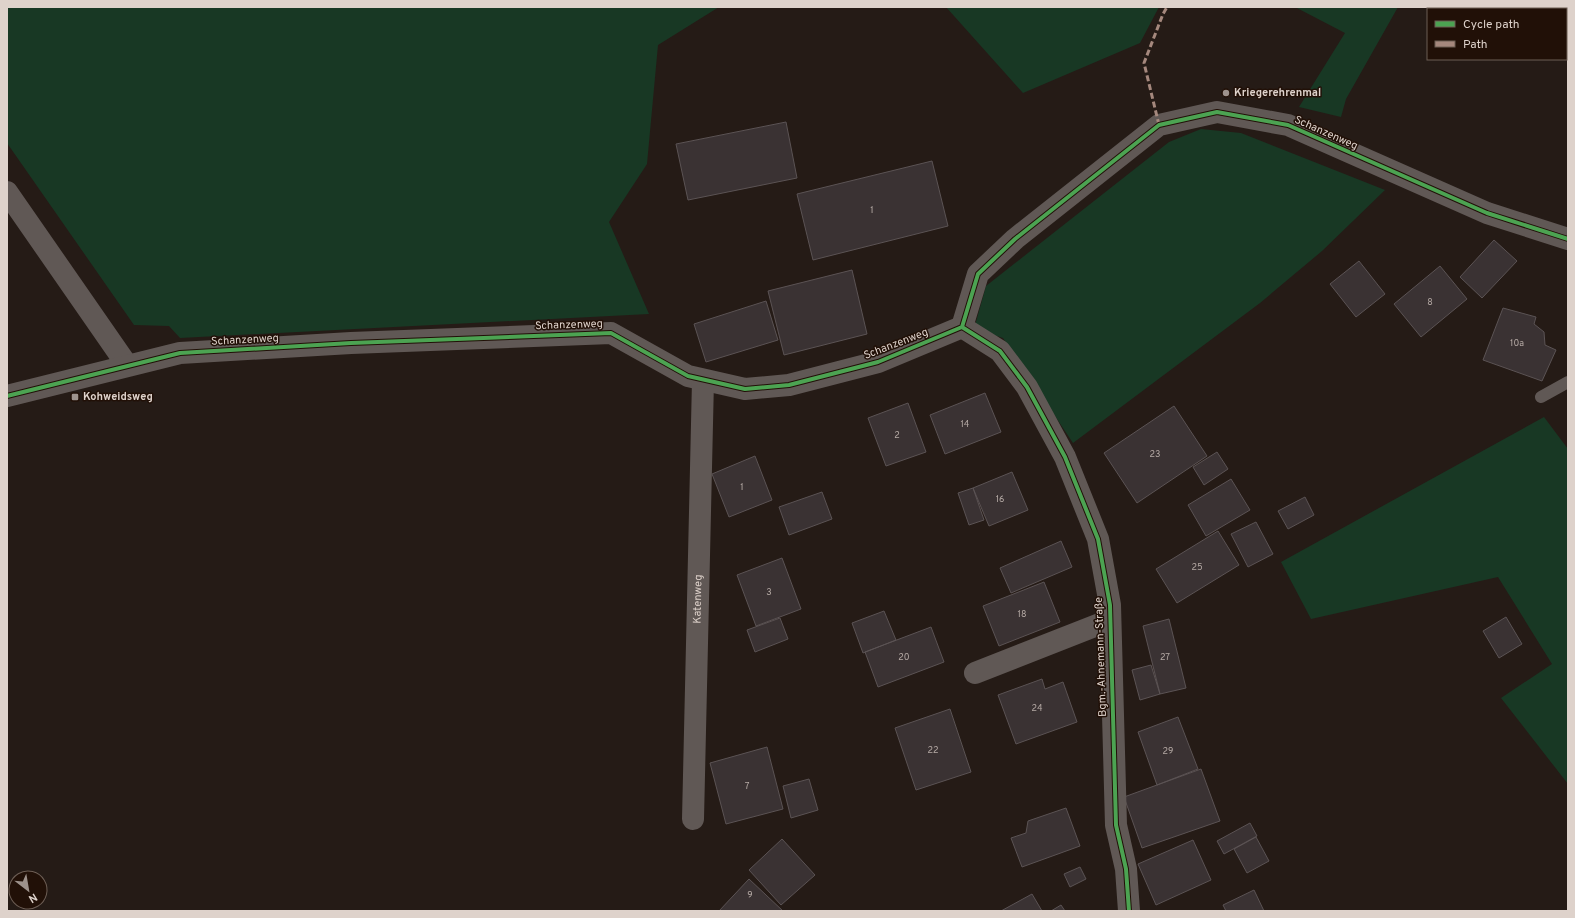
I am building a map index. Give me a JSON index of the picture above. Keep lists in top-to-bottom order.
{
  "streets": {
    "street": ["Schanzenweg", "Katenweg", "Bgm.-Ahnemann-Straße"]
  },
  "crossings": [
    ["Schanzenweg", "Katenweg"],
    ["Schanzenweg", "Bgm.-Ahnemann-Straße"]
  ],
  "places": {
    "other": ["Kriegerehrenmal"],
    "transit": ["Kohweidsweg"]
  },
  "house_numbers": [
    "1",
    "8",
    "10a",
    "14",
    "2",
    "23",
    "1",
    "16",
    "25",
    "3",
    "18",
    "20",
    "27",
    "24",
    "22",
    "29",
    "7",
    "9"
  ],
  "legend": ["Cycle path", "Path"],
  "north": "bottom right"
}
